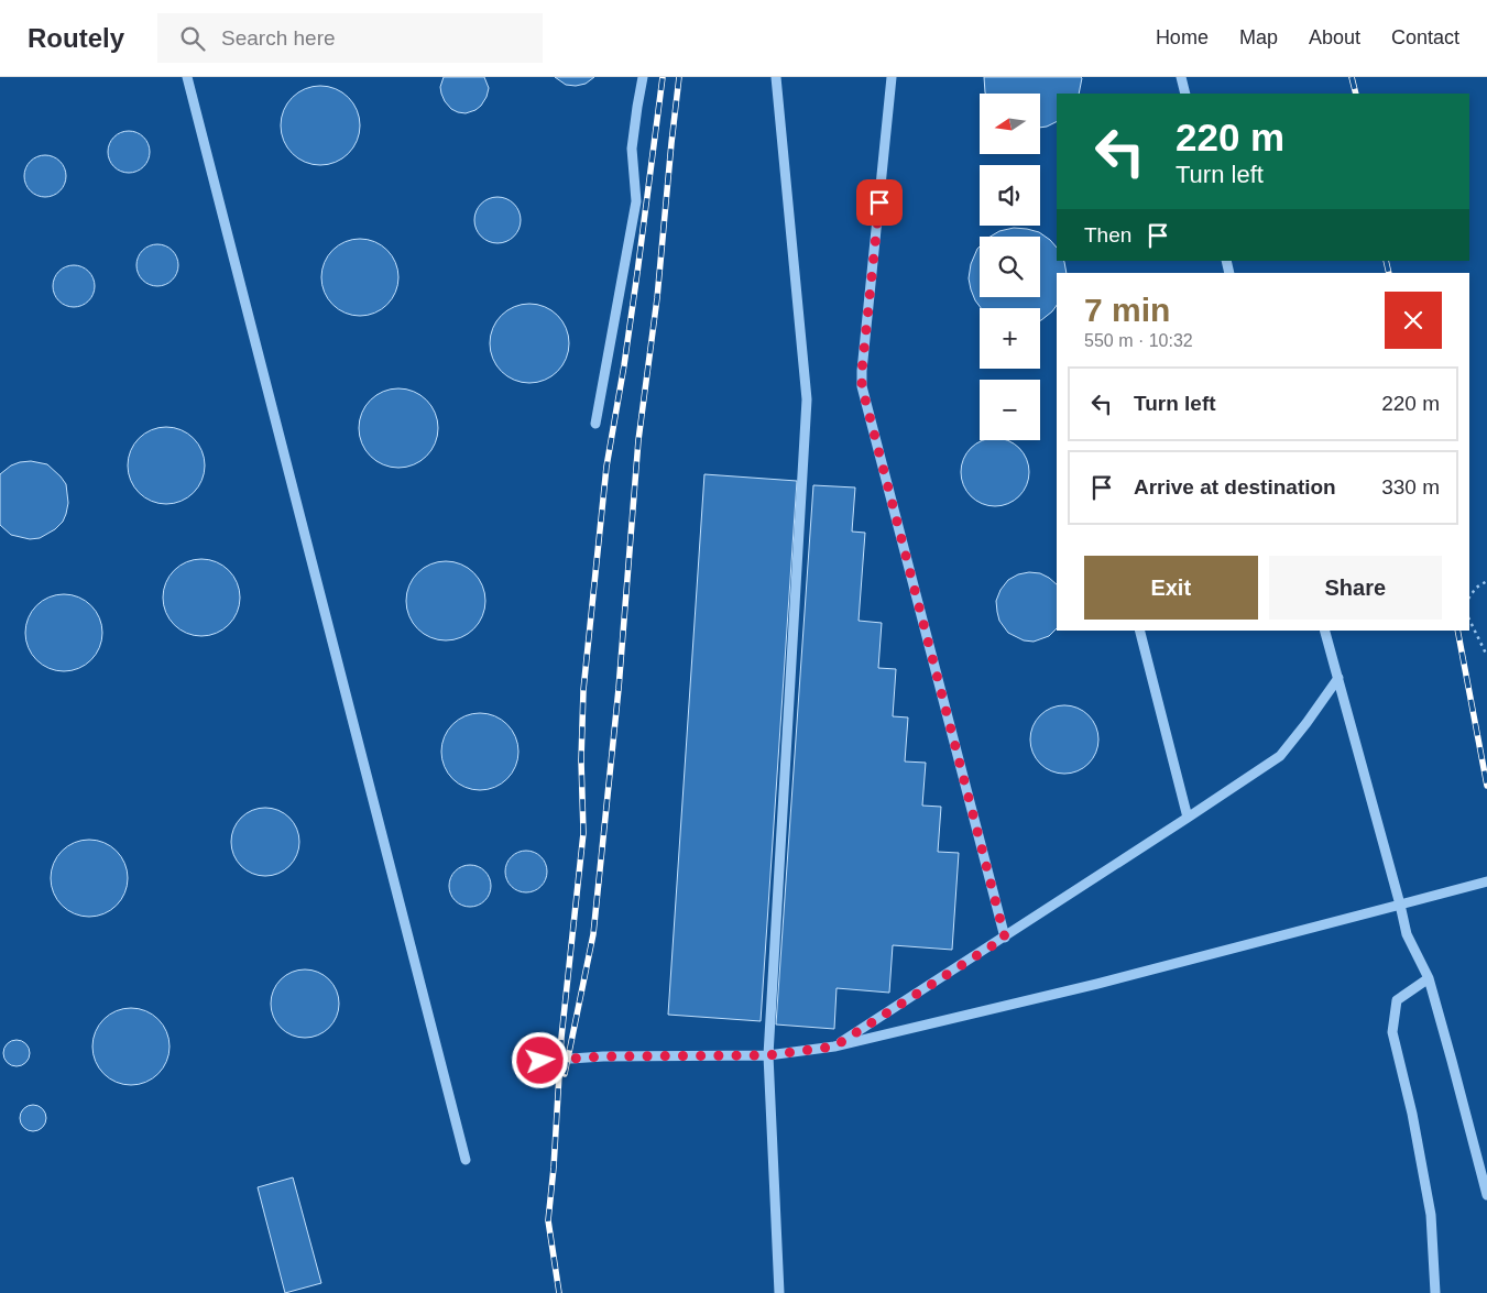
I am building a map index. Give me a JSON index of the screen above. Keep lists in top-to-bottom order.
{
  "north": "left",
  "page": {
    "header": "Routely",
    "search": "Search here",
    "nav": [
      "Home",
      "Map",
      "About",
      "Contact"
    ],
    "map_buttons": ["+", "−"],
    "turn": ["220 m", "Turn left"],
    "then": "Then",
    "heading": ["7 min", "550 m · 10:32"],
    "list": [
      {
        "name": "Turn left",
        "value": "220 m"
      },
      {
        "name": "Arrive at destination",
        "value": "330 m"
      }
    ],
    "buttons": ["Exit", "Share"]
  }
}
